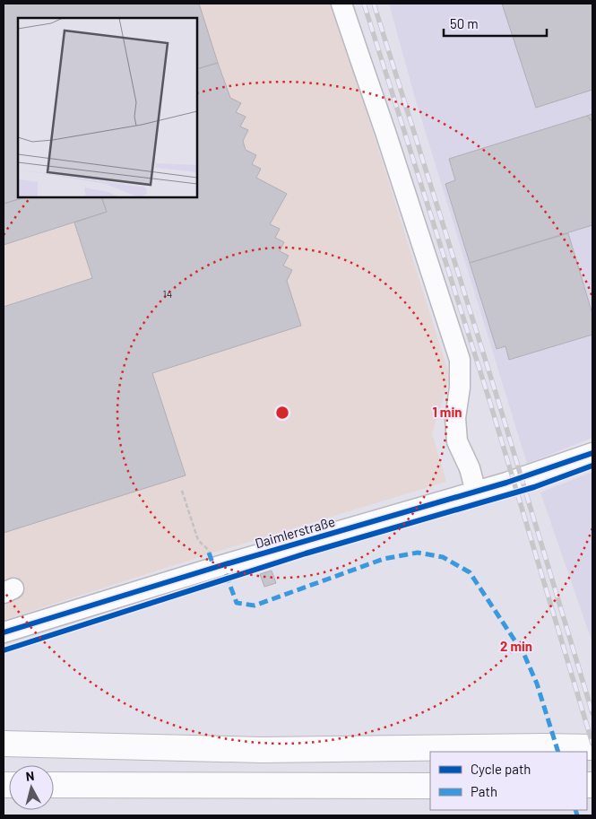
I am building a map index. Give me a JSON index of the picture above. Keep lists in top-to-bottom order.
{
  "streets": {
    "street": ["Daimlerstraße"]
  },
  "house_numbers": ["14"],
  "legend": ["Cycle path", "Path"],
  "scale_bar": "50 m",
  "north": "top",
  "rings": ["1 min", "2 min"]
}
